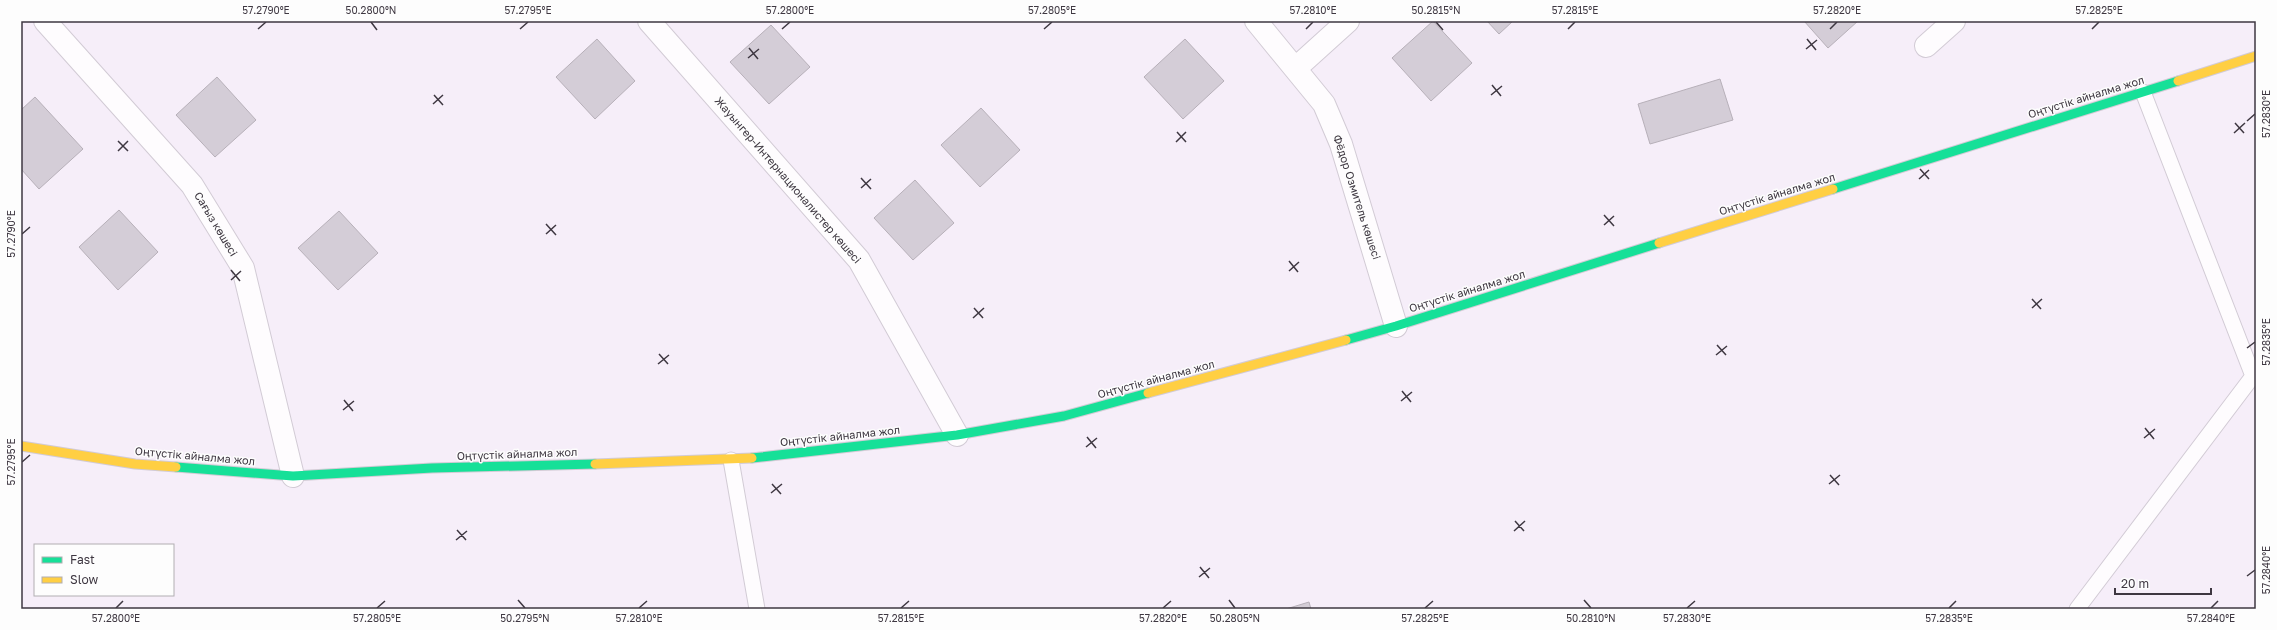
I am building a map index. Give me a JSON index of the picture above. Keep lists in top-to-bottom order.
{
  "streets": {
    "highway": ["Оңтүстік айналма жол"],
    "street": ["Жауынгер-Интернационалистер көшесі", "Фёдор Озмитель көшесі", "Сағыз көшесі"]
  },
  "crossings": [
    ["Оңтүстік айналма жол", "Жауынгер-Интернационалистер көшесі"],
    ["Оңтүстік айналма жол", "Фёдор Озмитель көшесі"],
    ["Оңтүстік айналма жол", "Сағыз көшесі"]
  ],
  "legend": ["Fast", "Slow"],
  "scale_bar": "20 m",
  "coordinates": [
    "57.2790°E",
    "50.2800°N",
    "57.2795°E",
    "57.2800°E",
    "57.2805°E",
    "57.2810°E",
    "50.2815°N",
    "57.2815°E",
    "57.2820°E",
    "57.2825°E",
    "57.2830°E",
    "57.2835°E",
    "57.2840°E",
    "50.2795°N",
    "50.2805°N",
    "50.2810°N"
  ]
}
